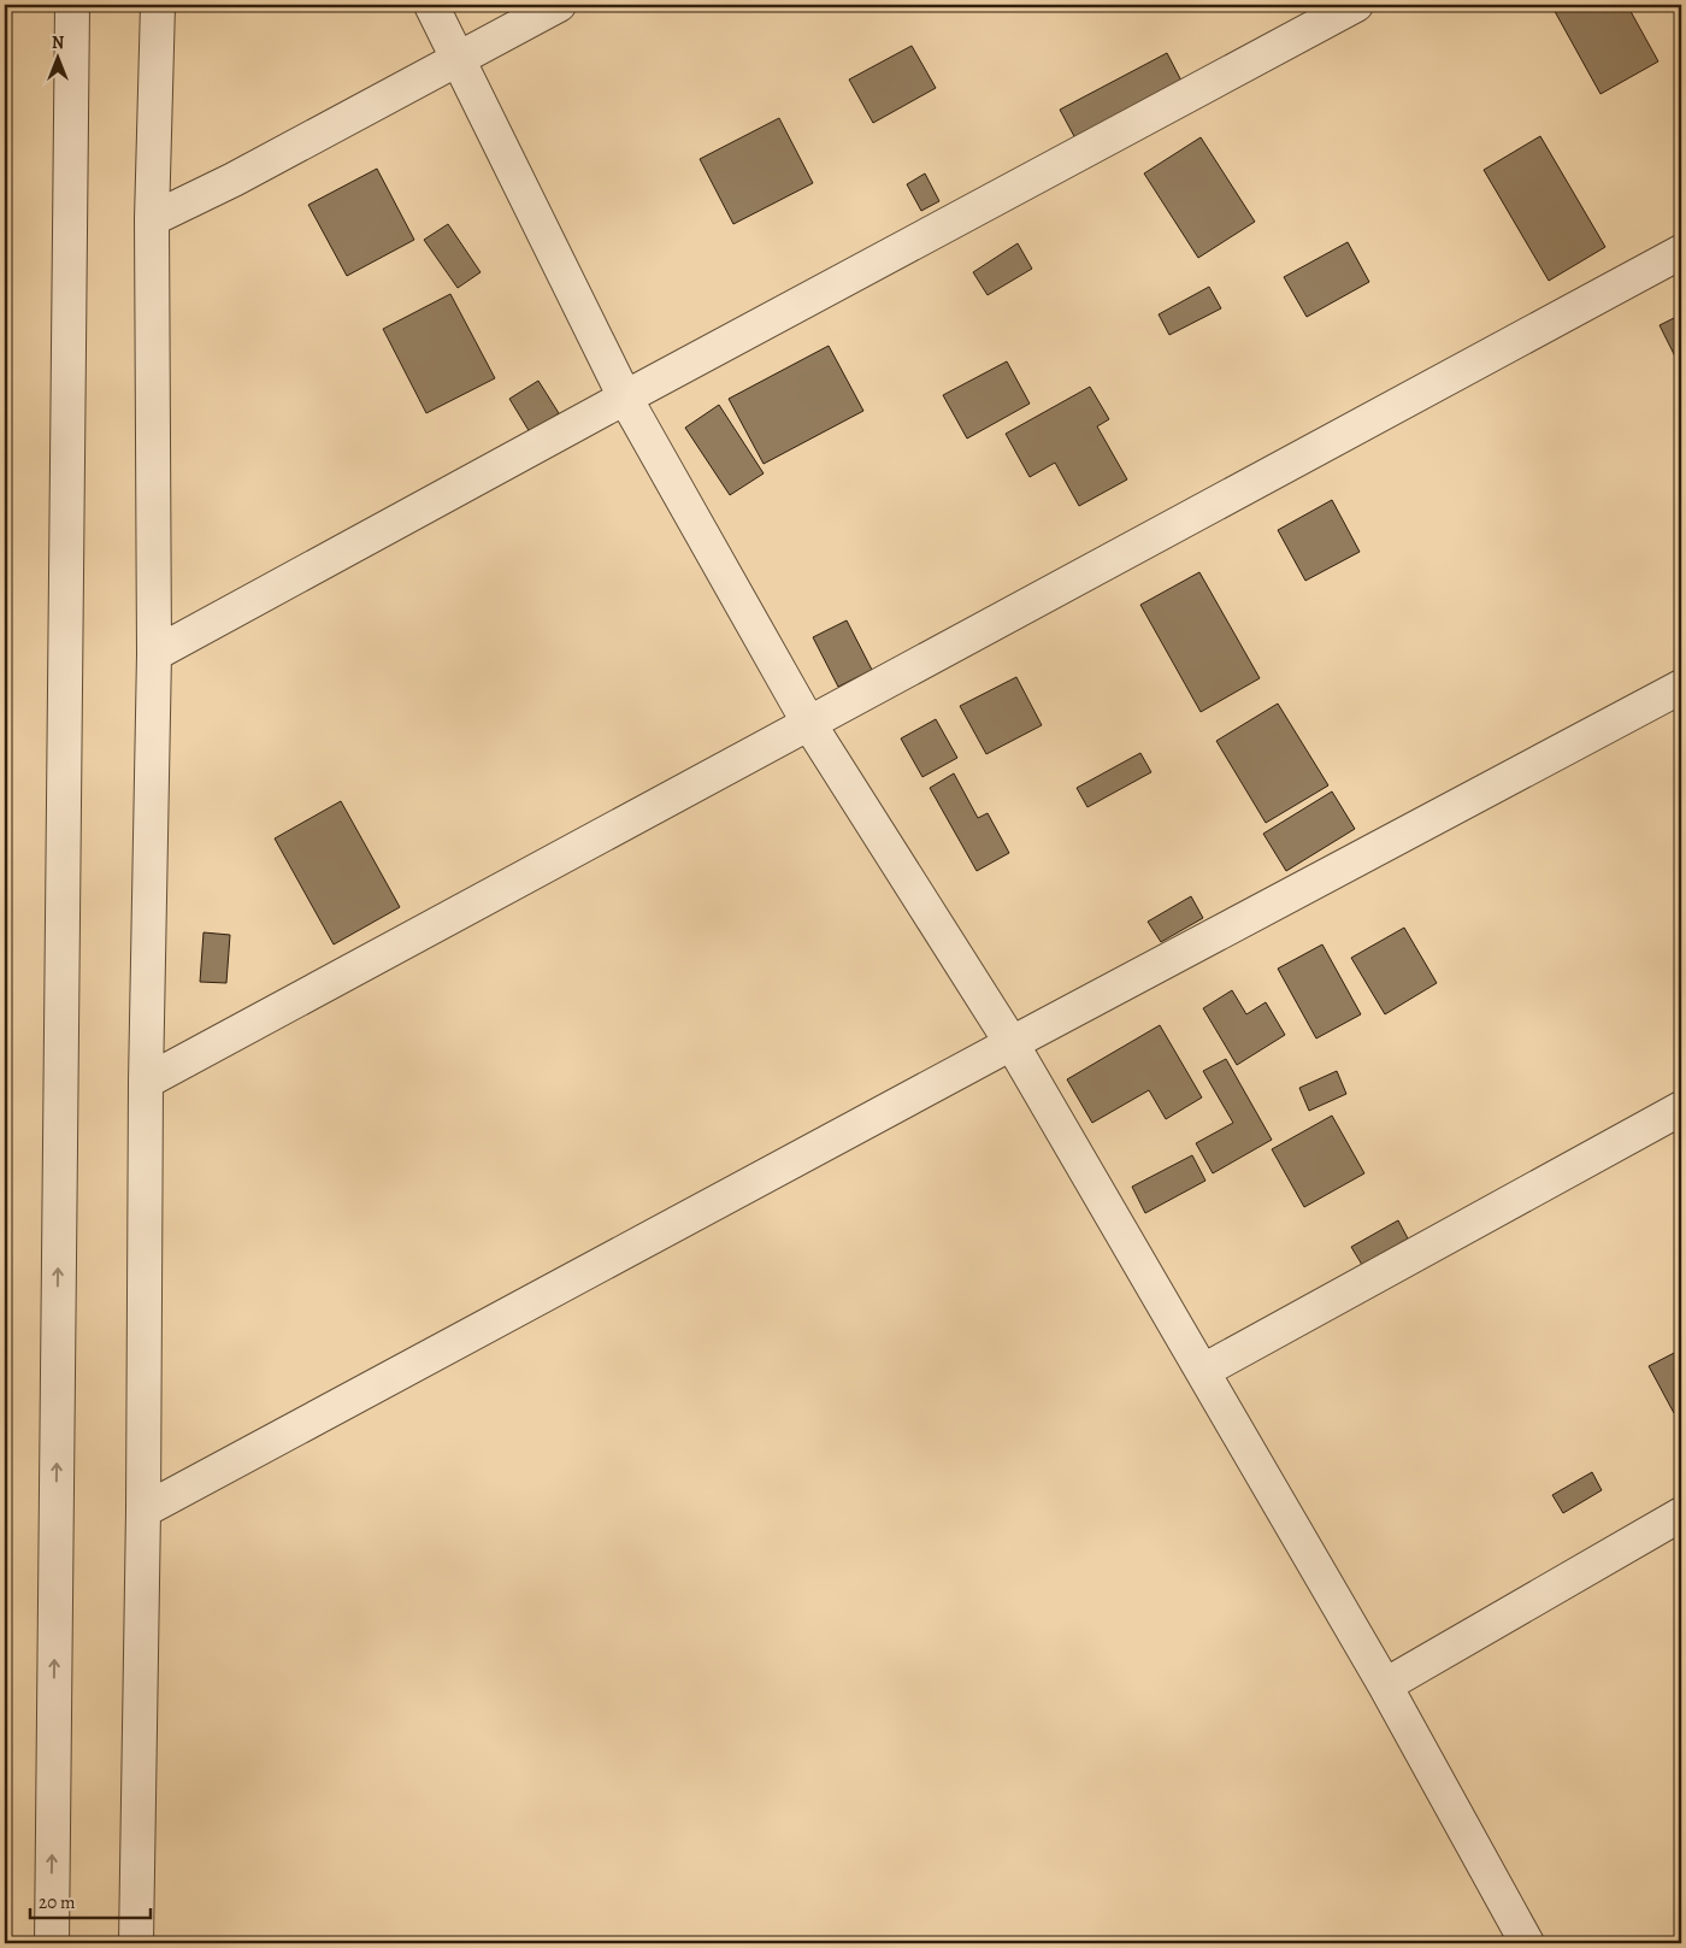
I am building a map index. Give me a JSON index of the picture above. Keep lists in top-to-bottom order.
{
  "scale_bar": "20 m",
  "north": "top"
}
